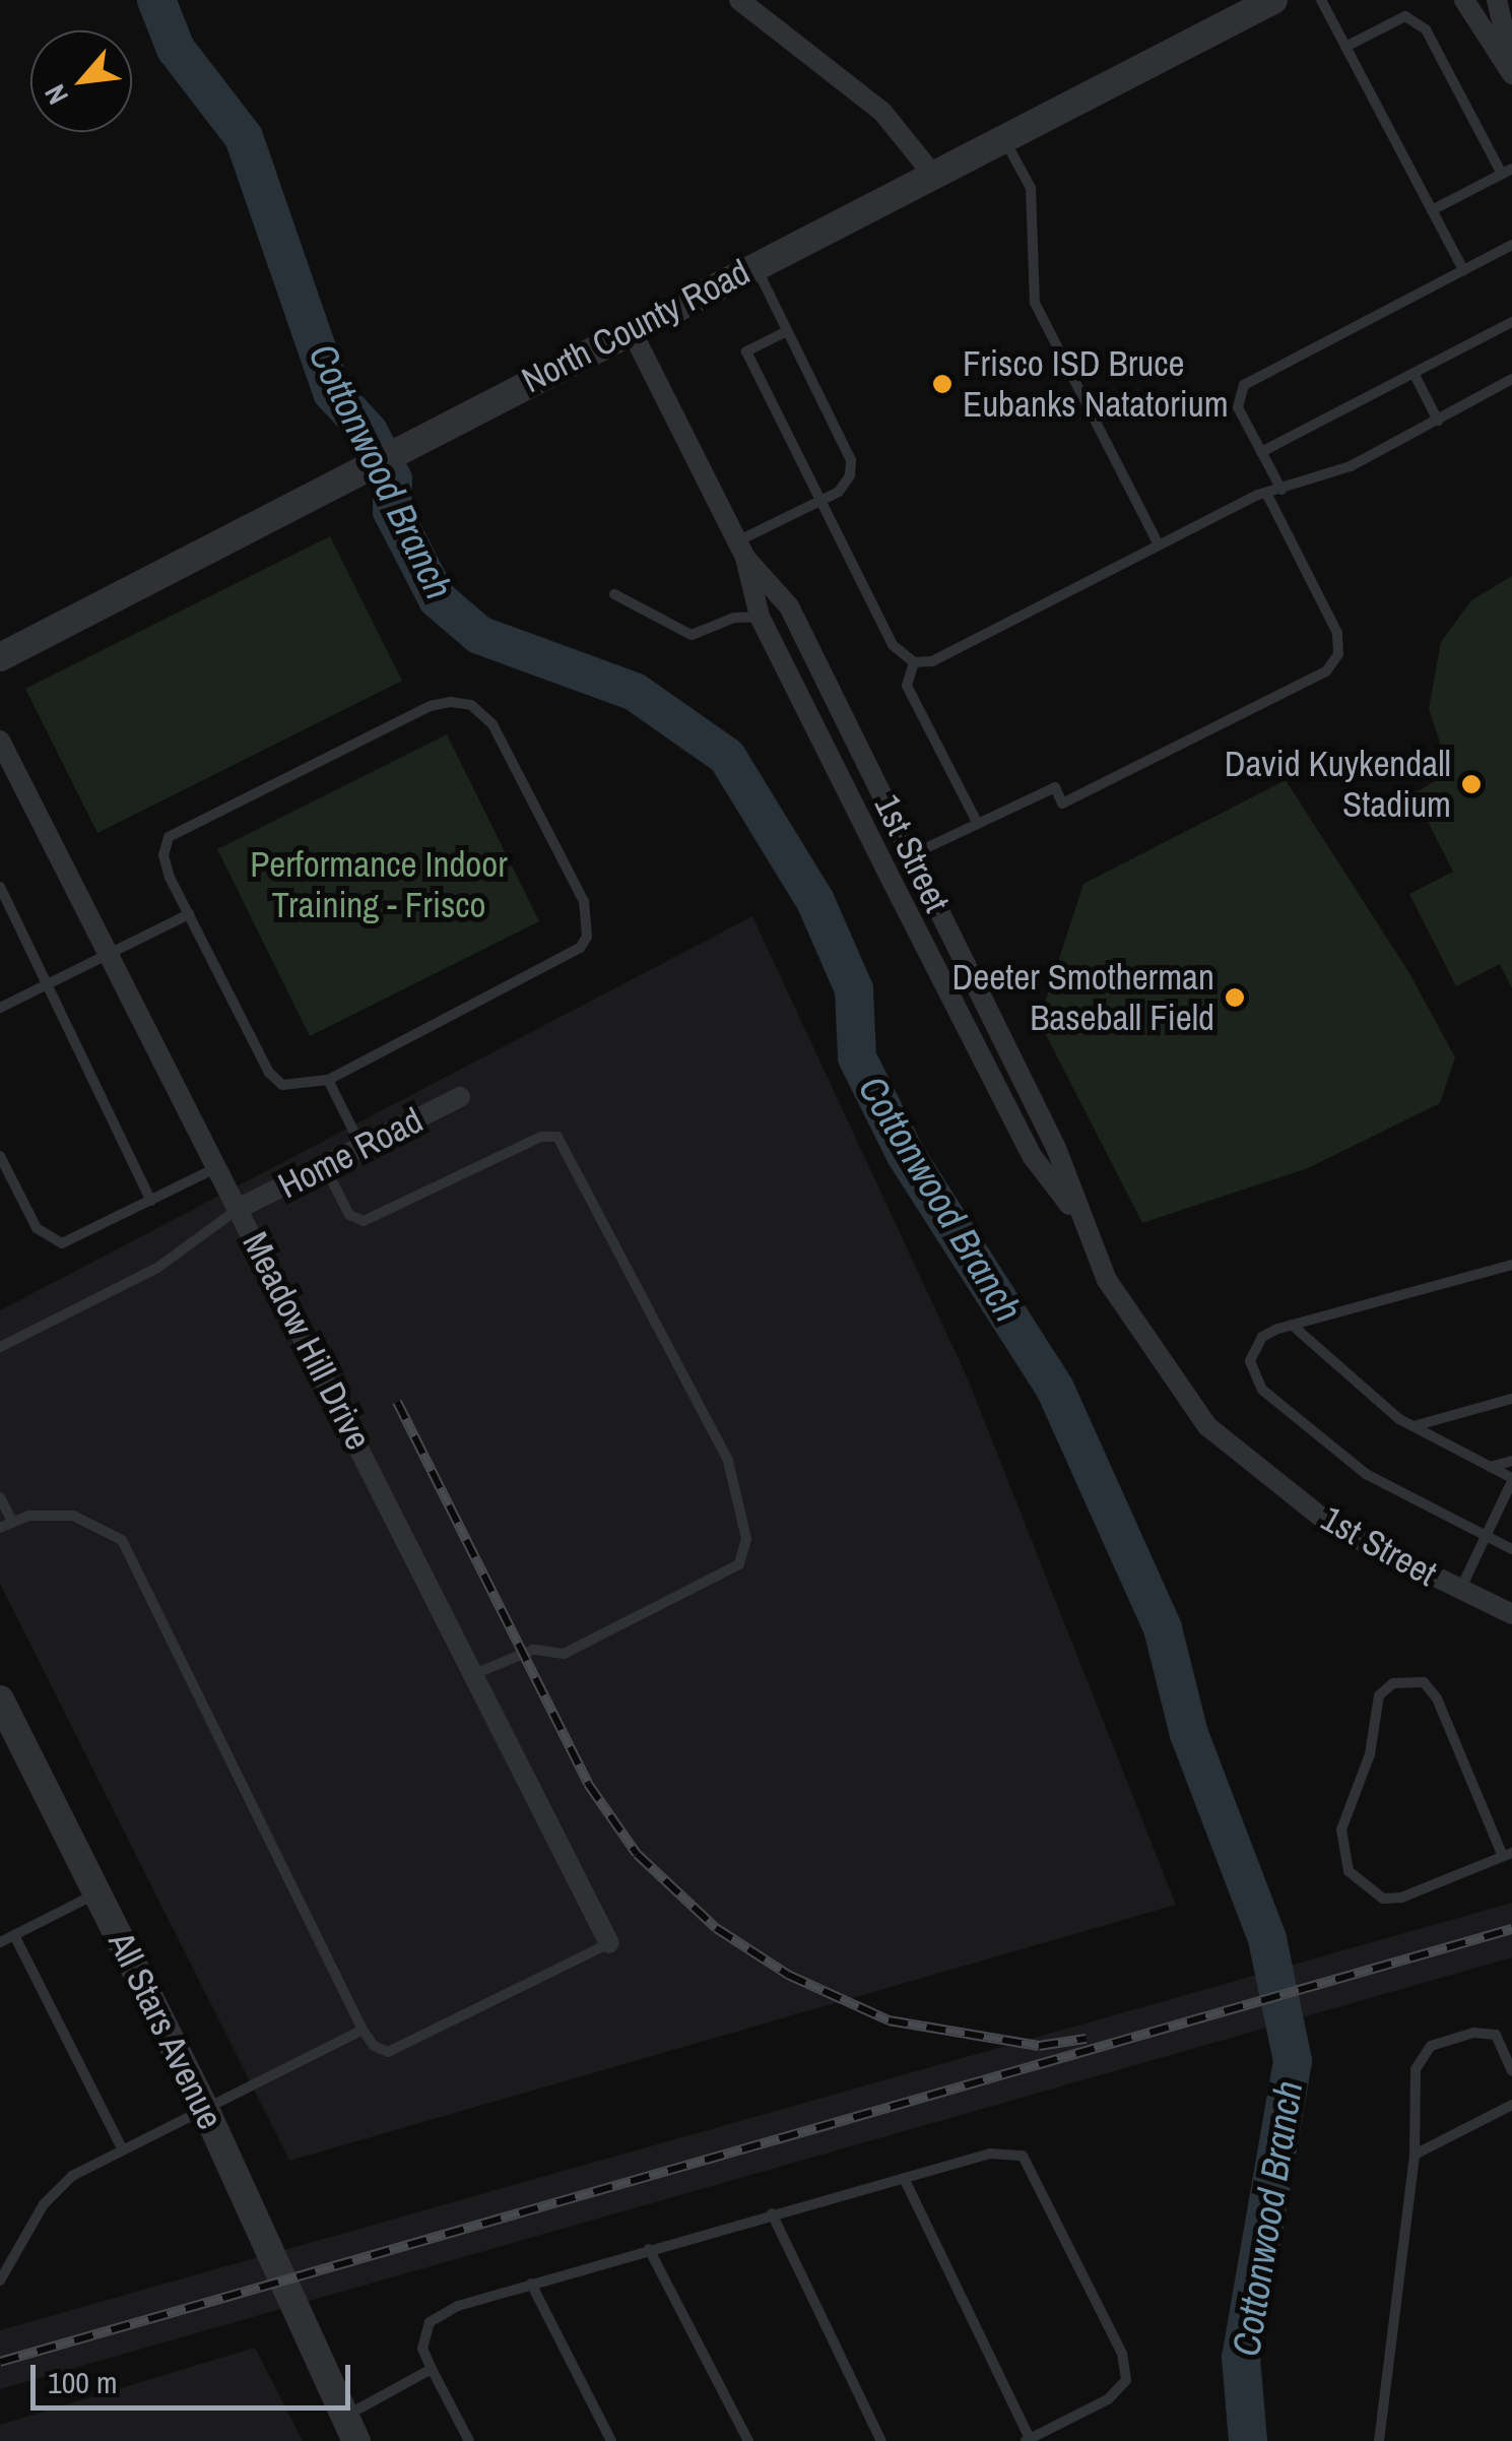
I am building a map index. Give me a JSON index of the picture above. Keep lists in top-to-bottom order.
{
  "streets": {
    "street": [
      "North County Road",
      "1st Street",
      "Home Road",
      "Meadow Hill Drive",
      "All Stars Avenue"
    ]
  },
  "crossings": [
    ["North County Road", "1st Street"],
    ["Home Road", "Meadow Hill Drive"]
  ],
  "water": ["Cottonwood Branch"],
  "parks": ["Performance Indoor Training - Frisco"],
  "places": ["Frisco ISD Bruce Eubanks Natatorium", "David Kuykendall Stadium", "Deeter Smotherman Baseball Field"],
  "scale_bar": "100 m",
  "north": "bottom left"
}
